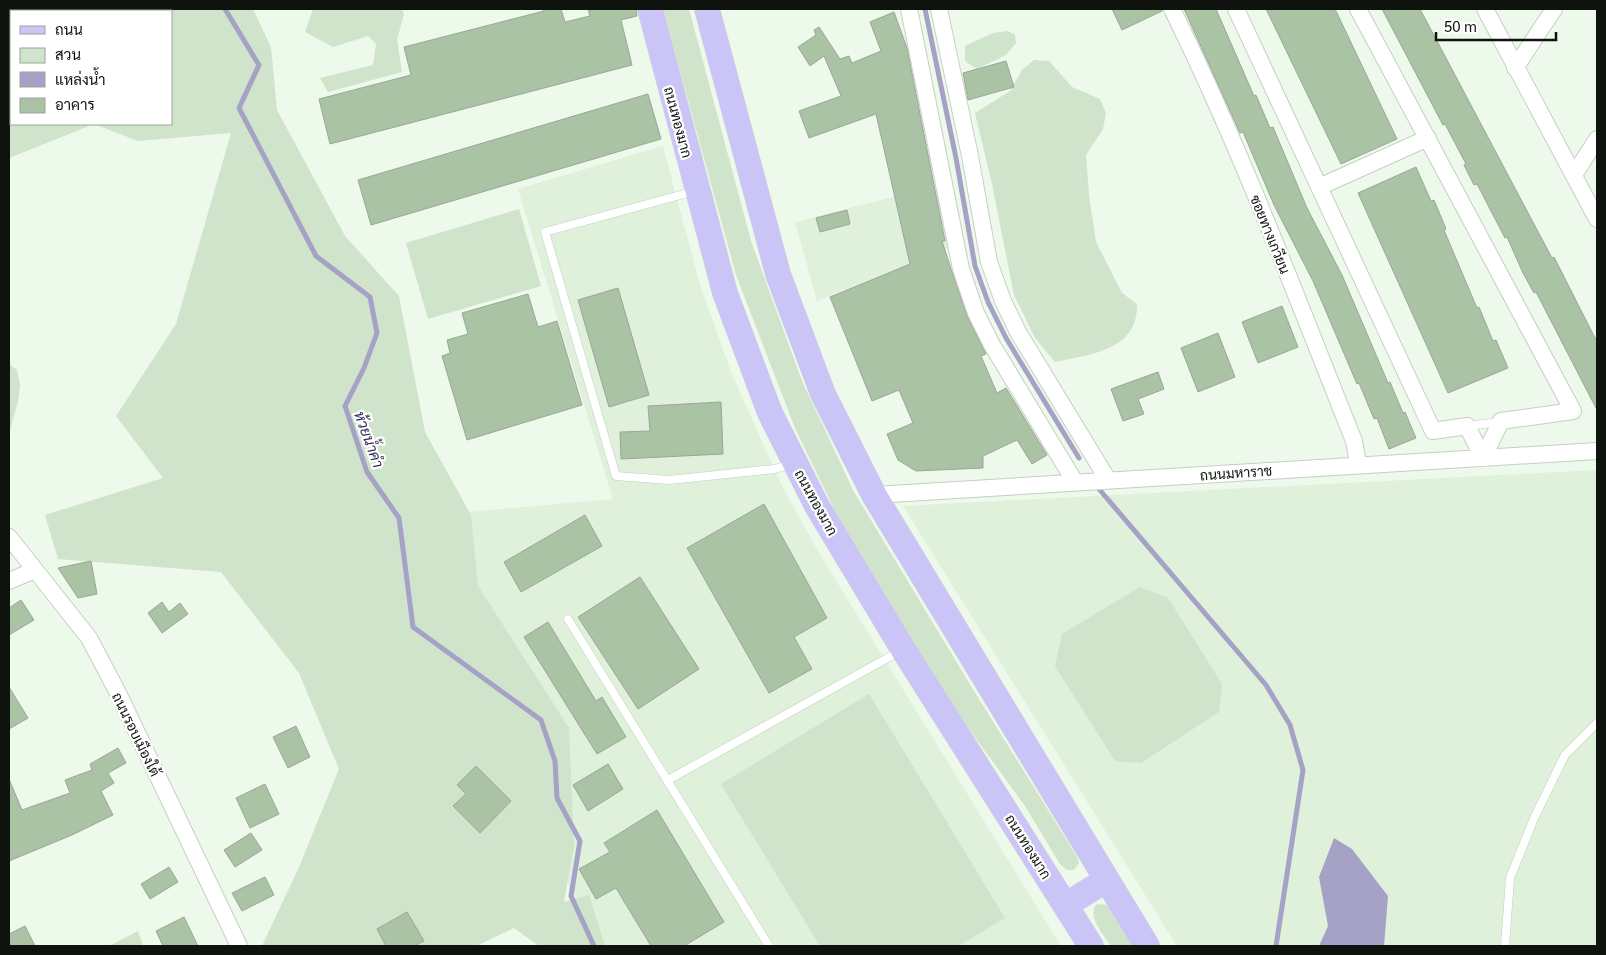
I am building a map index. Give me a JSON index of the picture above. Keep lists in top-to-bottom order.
{
  "streets": {
    "main road": ["ถนนทองมาก"],
    "street": ["ซอยทางเกวียน", "ถนนมหาราช", "ถนนรอบเมืองใต้"]
  },
  "crossings": [
    ["ซอยทางเกวียน", "ถนนมหาราช"]
  ],
  "water": ["ห้วยน้ำคำ"],
  "legend": [
    "ถนน",
    "สวน",
    "แหล่งน้ำ",
    "อาคาร"
  ],
  "scale_bar": "50 m"
}
